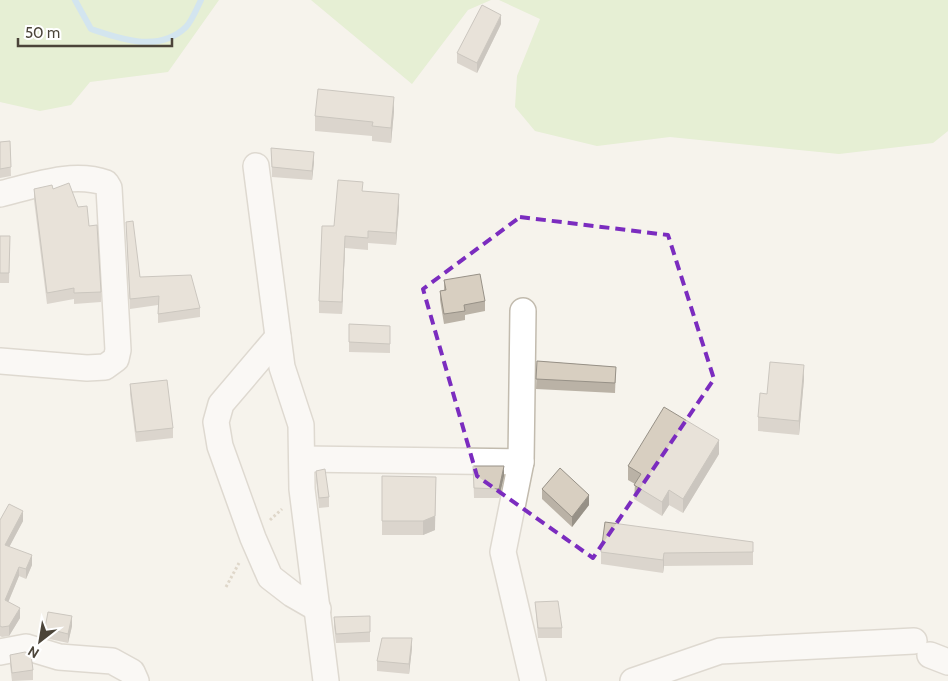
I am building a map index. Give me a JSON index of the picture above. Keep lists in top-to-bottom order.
{
  "scale_bar": "50 m",
  "north": "bottom left"
}
